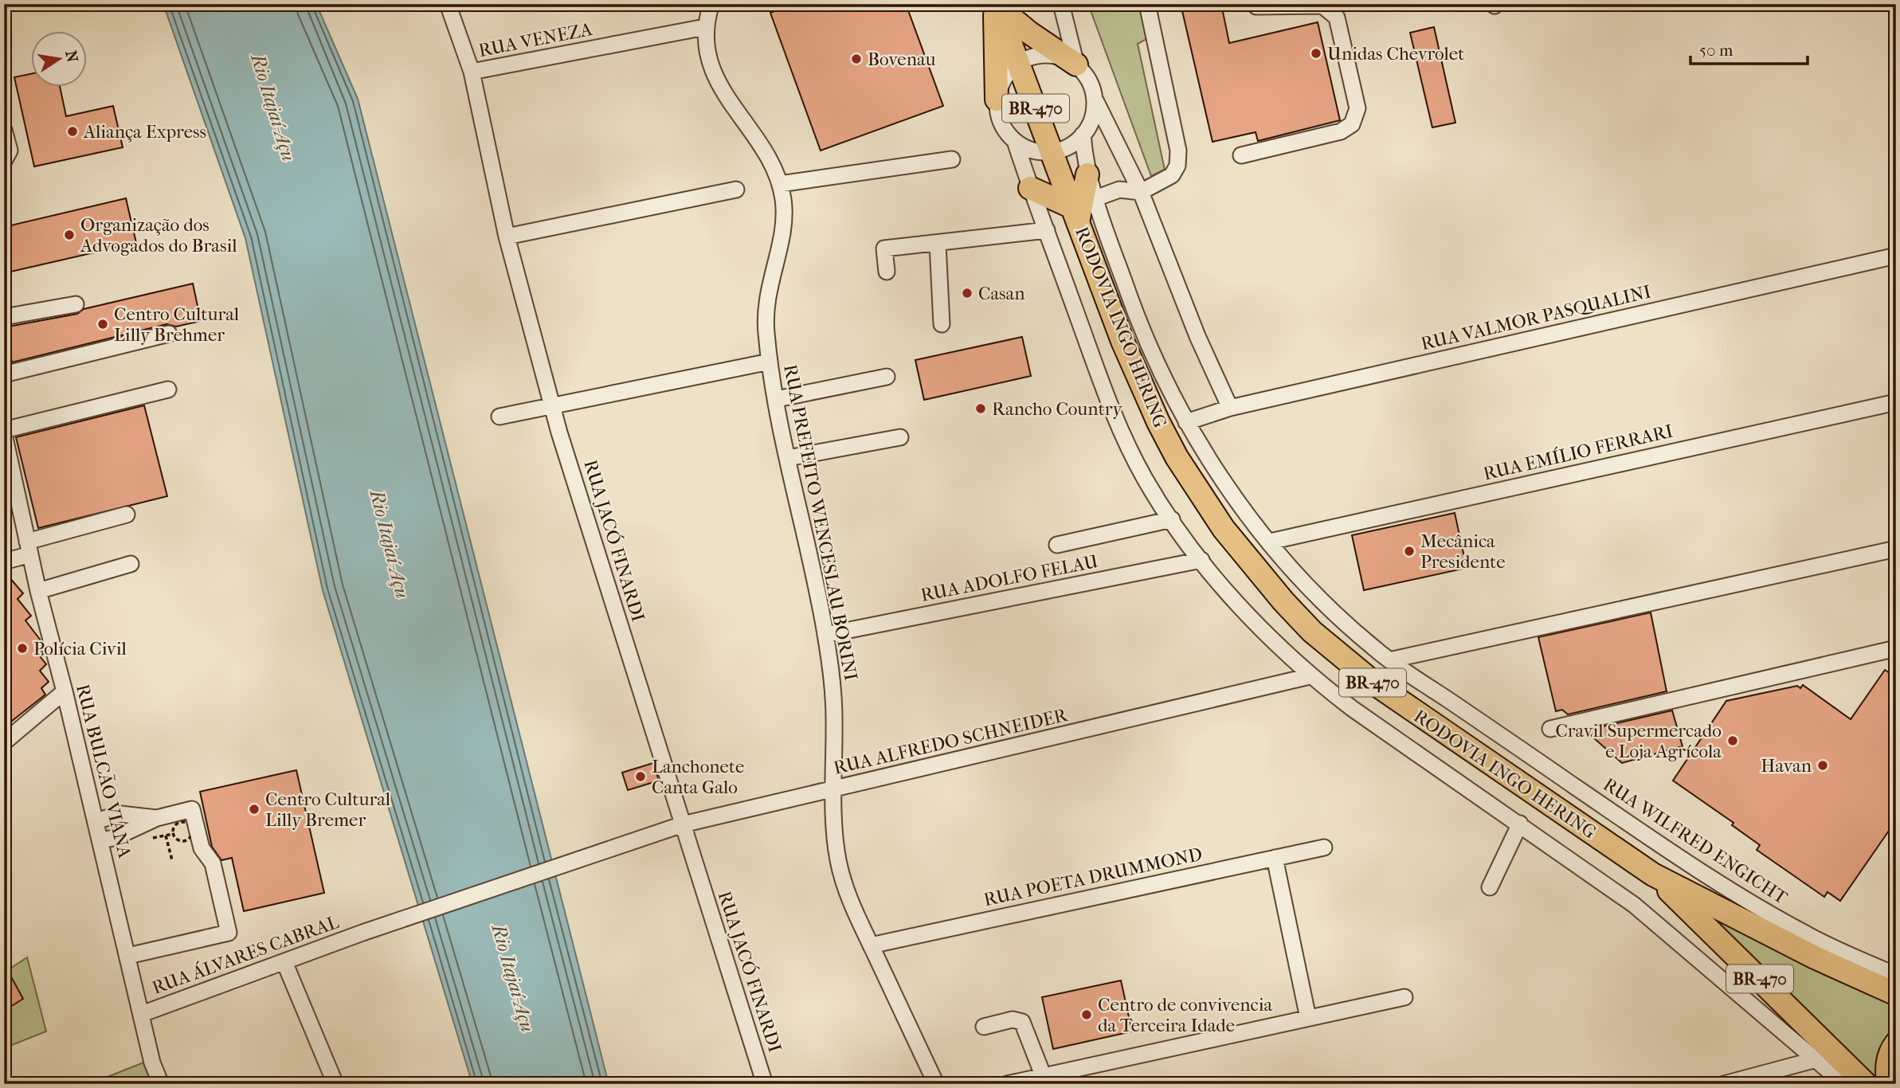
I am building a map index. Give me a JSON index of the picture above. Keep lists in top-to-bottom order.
{
  "streets": {
    "highway": ["BR-470", "RODOVIA INGO HERING"],
    "street": [
      "RUA VENEZA",
      "RUA VALMOR PASQUALINI",
      "RUA EMÍLIO FERRARI",
      "RUA PREFEITO WENCESLAU BORINI",
      "RUA JACÓ FINARDI",
      "RUA ADOLFO FELAU",
      "RUA ALFREDO SCHNEIDER",
      "RUA BULCÃO VIANA",
      "RUA WILFRED ENGICHT",
      "RUA POETA DRUMMOND",
      "RUA ÁLVARES CABRAL"
    ]
  },
  "crossings": [
    ["RUA VENEZA", "RUA PREFEITO WENCESLAU BORINI"],
    ["RUA VENEZA", "RUA JACÓ FINARDI"],
    ["RUA VALMOR PASQUALINI", "RUA WILFRED ENGICHT"],
    ["RODOVIA INGO HERING", "RUA WILFRED ENGICHT"],
    ["RUA EMÍLIO FERRARI", "RUA WILFRED ENGICHT"],
    ["RUA PREFEITO WENCESLAU BORINI", "RUA ADOLFO FELAU"],
    ["RUA PREFEITO WENCESLAU BORINI", "RUA ALFREDO SCHNEIDER"],
    ["RUA PREFEITO WENCESLAU BORINI", "RUA POETA DRUMMOND"],
    ["RUA JACÓ FINARDI", "RUA ALFREDO SCHNEIDER"],
    ["RUA ALFREDO SCHNEIDER", "RUA ÁLVARES CABRAL"],
    ["RUA BULCÃO VIANA", "RUA ÁLVARES CABRAL"]
  ],
  "water": ["Rio Itajaí-Açu"],
  "places": [
    "Unidas Chevrolet",
    "Bovenau",
    "Aliança Express",
    "Organização dos Advogados do Brasil",
    "Casan",
    "Centro Cultural Lilly Brehmer",
    "Rancho Country",
    "Mecânica Presidente",
    "Polícia Civil",
    "Cravil Supermercado e Loja Agrícola",
    "Havan",
    "Lanchonete Canta Galo",
    "Centro Cultural Lilly Bremer",
    "Centro de convivencia da Terceira Idade"
  ],
  "scale_bar": "50 m",
  "north": "right"
}
